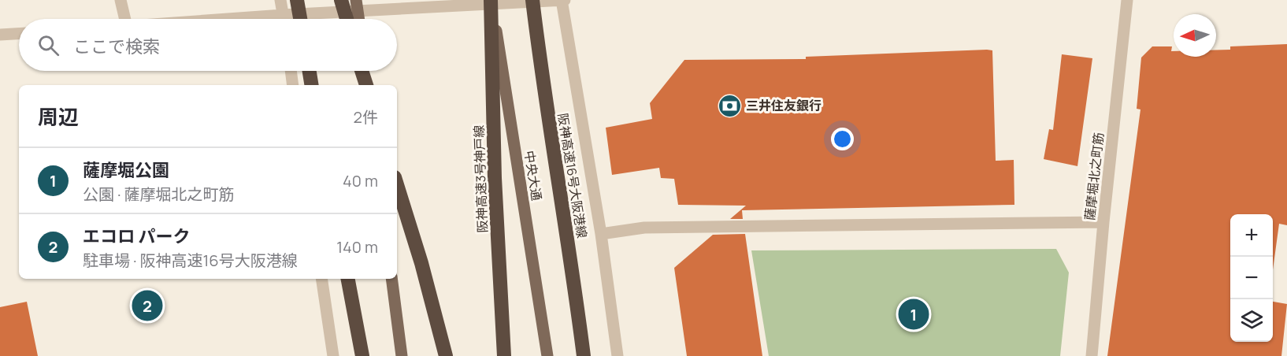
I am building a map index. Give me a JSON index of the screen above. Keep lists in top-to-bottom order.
{
  "streets": {
    "highway": ["阪神高速16号大阪港線", "阪神高速3号神戸線"],
    "main road": ["中央大通"],
    "street": ["薩摩堀北之町筋"]
  },
  "crossings": [
    ["中央大通", "阪神高速3号神戸線"]
  ],
  "places": {
    "bank": ["三井住友銀行"]
  },
  "north": "left",
  "page": {
    "search": "ここで検索",
    "heading": ["周辺", "2件"],
    "list": [
      {
        "mark": "1",
        "name": "薩摩堀公園",
        "note": "公園 · 薩摩堀北之町筋",
        "value": "40 m"
      },
      {
        "mark": "2",
        "name": "エコロ パーク",
        "note": "駐車場 · 阪神高速16号大阪港線",
        "value": "140 m"
      }
    ],
    "map_buttons": ["+", "−"],
    "pins": ["2", "1"]
  }
}
